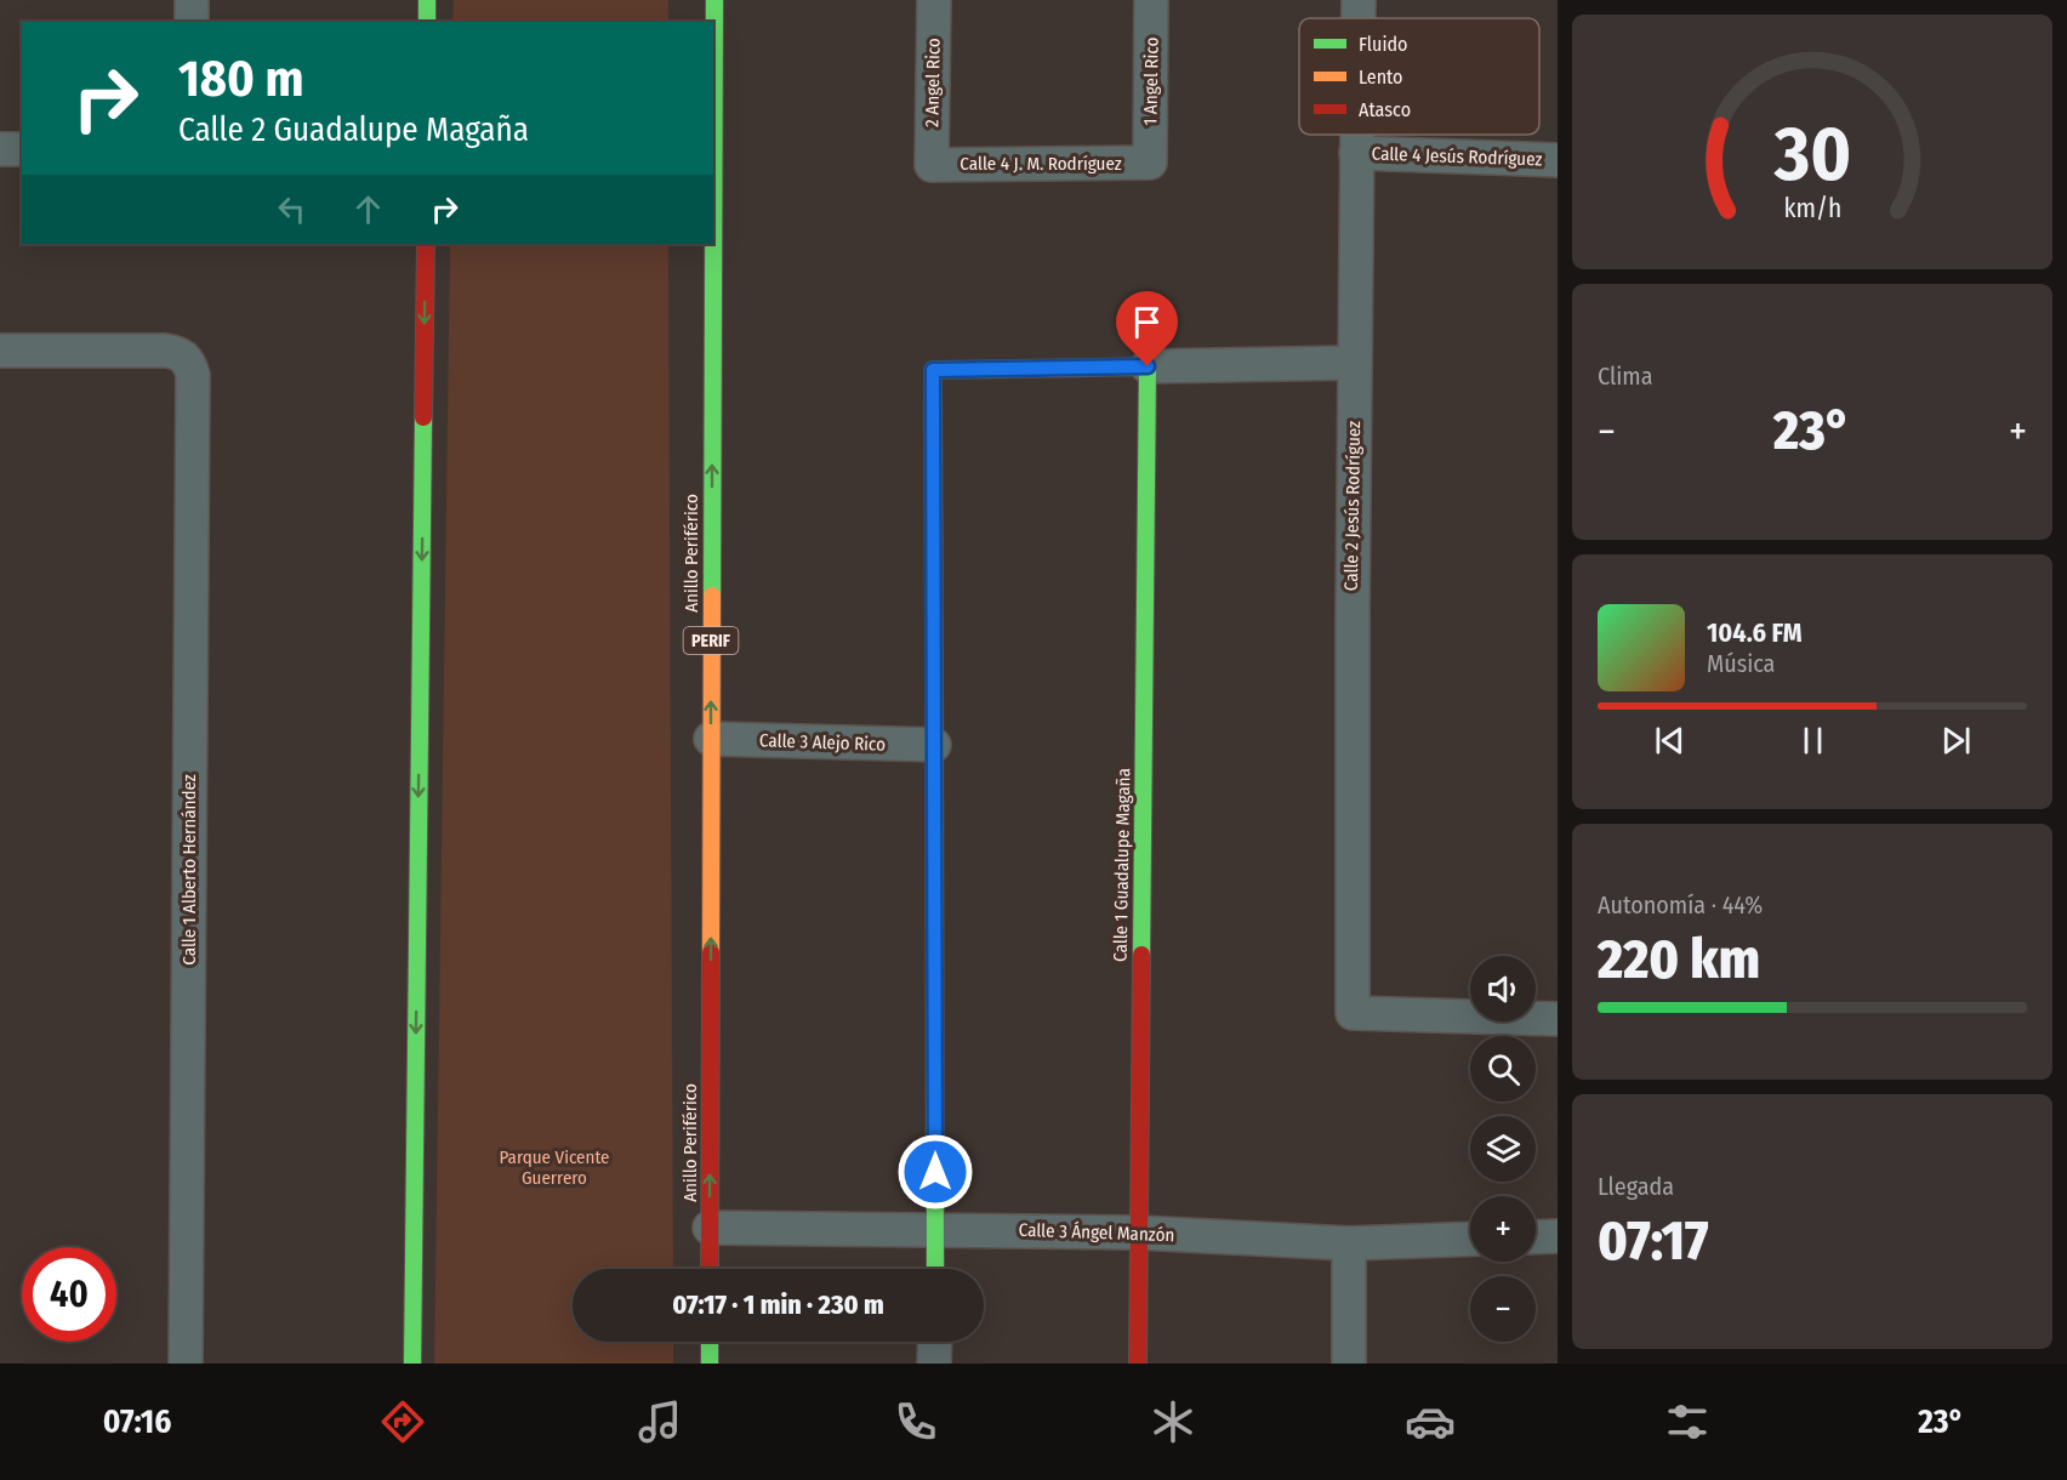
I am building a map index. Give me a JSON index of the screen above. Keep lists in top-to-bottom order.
{
  "streets": {
    "main road": ["Anillo Periférico", "PERIF", "Calle 1 Guadalupe Magaña"],
    "street": [
      "1 Angel Rico",
      "2 Angel Rico",
      "Calle 4 Jesús Rodríguez",
      "Calle 4 J. M. Rodríguez",
      "Calle 2 Jesús Rodríguez",
      "Calle 3 Alejo Rico",
      "Calle 1 Alberto Hernández",
      "Calle 3 Ángel Manzón"
    ]
  },
  "crossings": [
    ["1 Angel Rico", "Calle 4 J. M. Rodríguez"],
    ["2 Angel Rico", "Calle 4 J. M. Rodríguez"],
    ["Calle 4 Jesús Rodríguez", "Calle 2 Jesús Rodríguez"],
    ["Anillo Periférico", "Calle 3 Alejo Rico"],
    ["Anillo Periférico", "Calle 3 Ángel Manzón"],
    ["Calle 1 Guadalupe Magaña", "Calle 3 Ángel Manzón"]
  ],
  "one_way": ["Anillo Periférico"],
  "parks": ["Parque Vicente Guerrero"],
  "legend": ["Fluido", "Lento", "Atasco"],
  "page": {
    "turn": ["180 m", "Calle 2 Guadalupe Magaña"],
    "tile": [
      "Clima",
      ["Autonomía · 44%", "220 km"],
      ["Llegada", "07:17"]
    ],
    "heat": ["−", "23°", "+"],
    "song": ["104.6 FM", "Música"],
    "map_buttons": ["+", "−"],
    "limit": "40",
    "trip": "07:17 · 1 min · 230 m",
    "tabs": ["07:16", "23°"],
    "gauge": ["30", "km/h"]
  }
}
